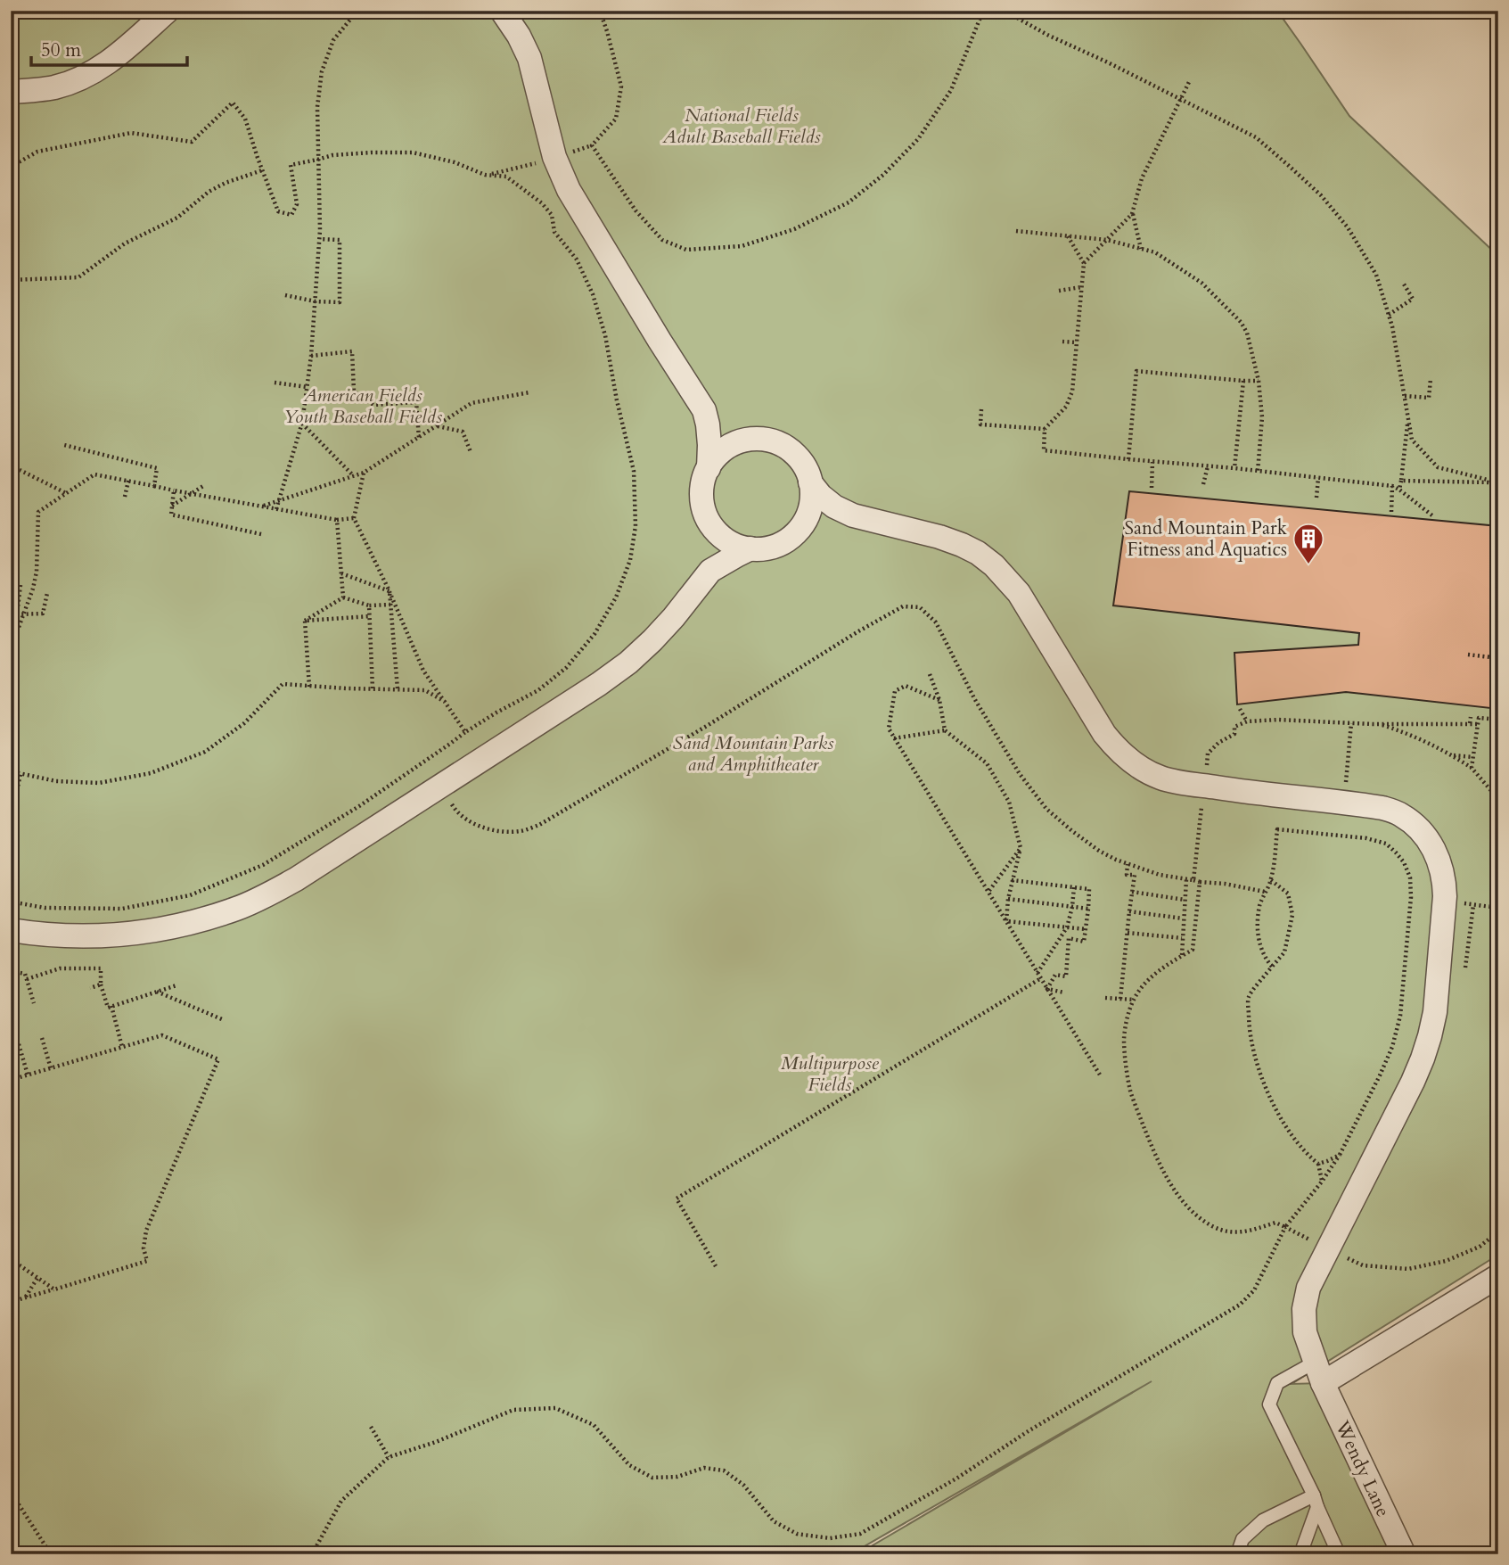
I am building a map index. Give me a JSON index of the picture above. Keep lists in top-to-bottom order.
{
  "streets": {
    "street": ["Wendy Lane"]
  },
  "parks": [
    "National Fields Adult Baseball Fields",
    "American Fields Youth Baseball Fields",
    "Sand Mountain Parks and Amphitheater",
    "Multipurpose Fields"
  ],
  "places": {
    "building": ["Sand Mountain Park Fitness and Aquatics"]
  },
  "scale_bar": "50 m"
}
